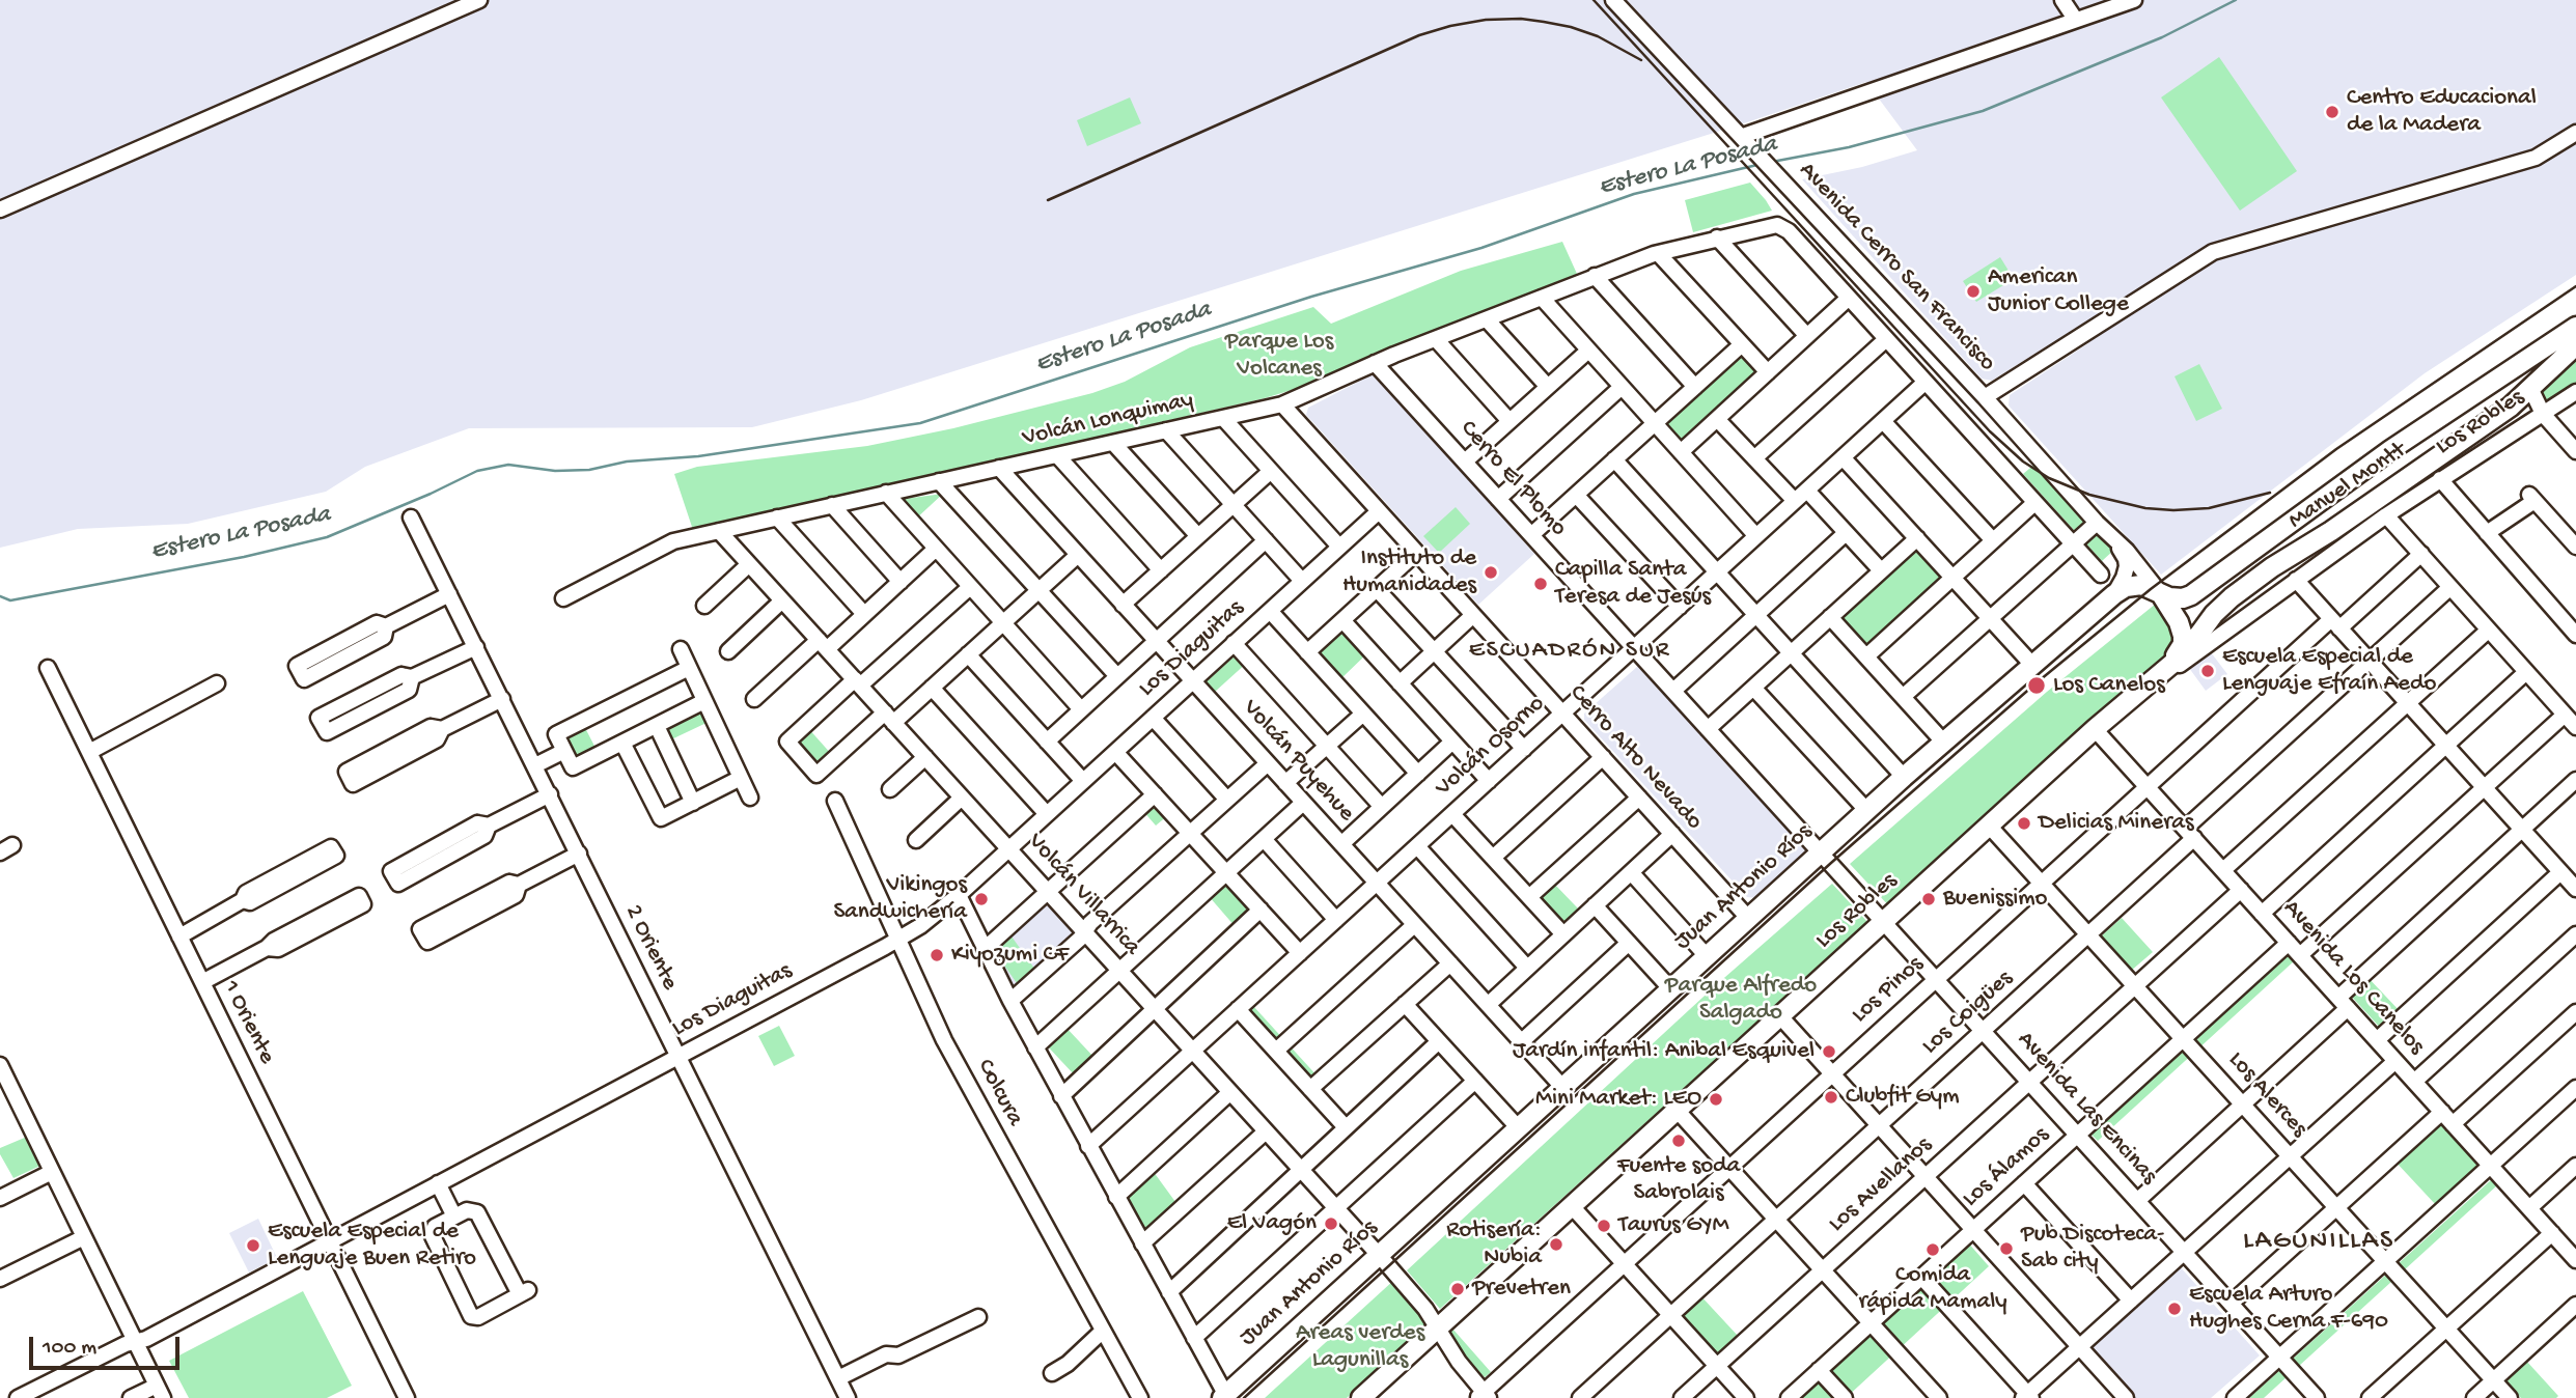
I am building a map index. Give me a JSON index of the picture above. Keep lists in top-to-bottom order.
{
  "streets": {
    "main road": ["Los Robles", "Manuel Montt", "Juan Antonio Ríos"],
    "street": [
      "Avenida Cerro San Francisco",
      "Volcán Lonquimay",
      "Cerro El Plomo",
      "Los Diaguitas",
      "Volcán Osorno",
      "Cerro Alto Nevado",
      "Volcán Puyehue",
      "Volcán Villarrica",
      "2 Oriente",
      "Avenida Los Canelos",
      "Los Pinos",
      "Los Coigües",
      "1 Oriente",
      "Colcura",
      "Los Alerces",
      "Avenida Las Encinas",
      "Los Álamos",
      "Los Avellanos"
    ]
  },
  "crossings": [
    ["Avenida Cerro San Francisco", "Manuel Montt"],
    ["Avenida Cerro San Francisco", "Juan Antonio Ríos"],
    ["Volcán Lonquimay", "Cerro El Plomo"],
    ["Volcán Lonquimay", "Cerro Alto Nevado"],
    ["Volcán Lonquimay", "Volcán Puyehue"],
    ["Volcán Lonquimay", "Volcán Villarrica"],
    ["Los Robles", "Manuel Montt"],
    ["Los Robles", "Volcán Villarrica"],
    ["Los Robles", "Avenida Los Canelos"],
    ["Los Robles", "Los Alerces"],
    ["Los Robles", "Avenida Las Encinas"],
    ["Cerro El Plomo", "Volcán Osorno"],
    ["Cerro El Plomo", "Juan Antonio Ríos"],
    ["Cerro El Plomo", "Avenida Las Encinas"],
    ["Manuel Montt", "Juan Antonio Ríos"],
    ["Los Diaguitas", "Cerro Alto Nevado"],
    ["Los Diaguitas", "Volcán Puyehue"],
    ["Los Diaguitas", "Volcán Villarrica"],
    ["Los Diaguitas", "2 Oriente"],
    ["Los Diaguitas", "1 Oriente"],
    ["Los Diaguitas", "Colcura"],
    ["Volcán Osorno", "Cerro Alto Nevado"],
    ["Volcán Osorno", "Volcán Puyehue"],
    ["Volcán Osorno", "Volcán Villarrica"],
    ["Cerro Alto Nevado", "Juan Antonio Ríos"],
    ["Volcán Puyehue", "Juan Antonio Ríos"],
    ["Juan Antonio Ríos", "Volcán Villarrica"],
    ["Juan Antonio Ríos", "Avenida Las Encinas"],
    ["Volcán Villarrica", "Los Pinos"],
    ["Avenida Los Canelos", "Los Pinos"],
    ["Avenida Los Canelos", "Los Coigües"],
    ["Avenida Los Canelos", "Los Álamos"],
    ["Avenida Los Canelos", "Los Avellanos"],
    ["Los Pinos", "Los Alerces"],
    ["Los Pinos", "Avenida Las Encinas"],
    ["Los Coigües", "Los Alerces"],
    ["Los Coigües", "Avenida Las Encinas"],
    ["Los Alerces", "Los Álamos"],
    ["Los Alerces", "Los Avellanos"],
    ["Avenida Las Encinas", "Los Álamos"],
    ["Avenida Las Encinas", "Los Avellanos"]
  ],
  "districts": ["ESCUADRÓN SUR", "LAGUNILLAS"],
  "water": ["Estero La Posada"],
  "parks": ["Parque Los Volcanes", "Parque Alfredo Salgado", "Areas verdes Lagunillas"],
  "places": [
    "Centro Educacional de la Madera",
    "American Junior College",
    "Instituto de Humanidades",
    "Capilla Santa Teresa de Jesús",
    "Escuela Especial de Lenguaje Efraín Aedo",
    "Los Canelos",
    "Delicias Mineras",
    "Vikingos Sandwichería",
    "Buenissimo",
    "Kiyozumi CF",
    "Jardín infantil: Anibal Esquivel",
    "Clubfit Gym",
    "Mini Market: LEO",
    "Fuente soda Sabrolais",
    "El Vagón",
    "Taurus GYM",
    "Rotisería: Nubia",
    "Escuela Especial de Lenguaje Buen Retiro",
    "Pub Discoteca- Sab city",
    "Comida rápida Mamaly",
    "Prevetren",
    "Escuela Arturo Hughes Cerna F-690"
  ],
  "scale_bar": "100 m"
}
